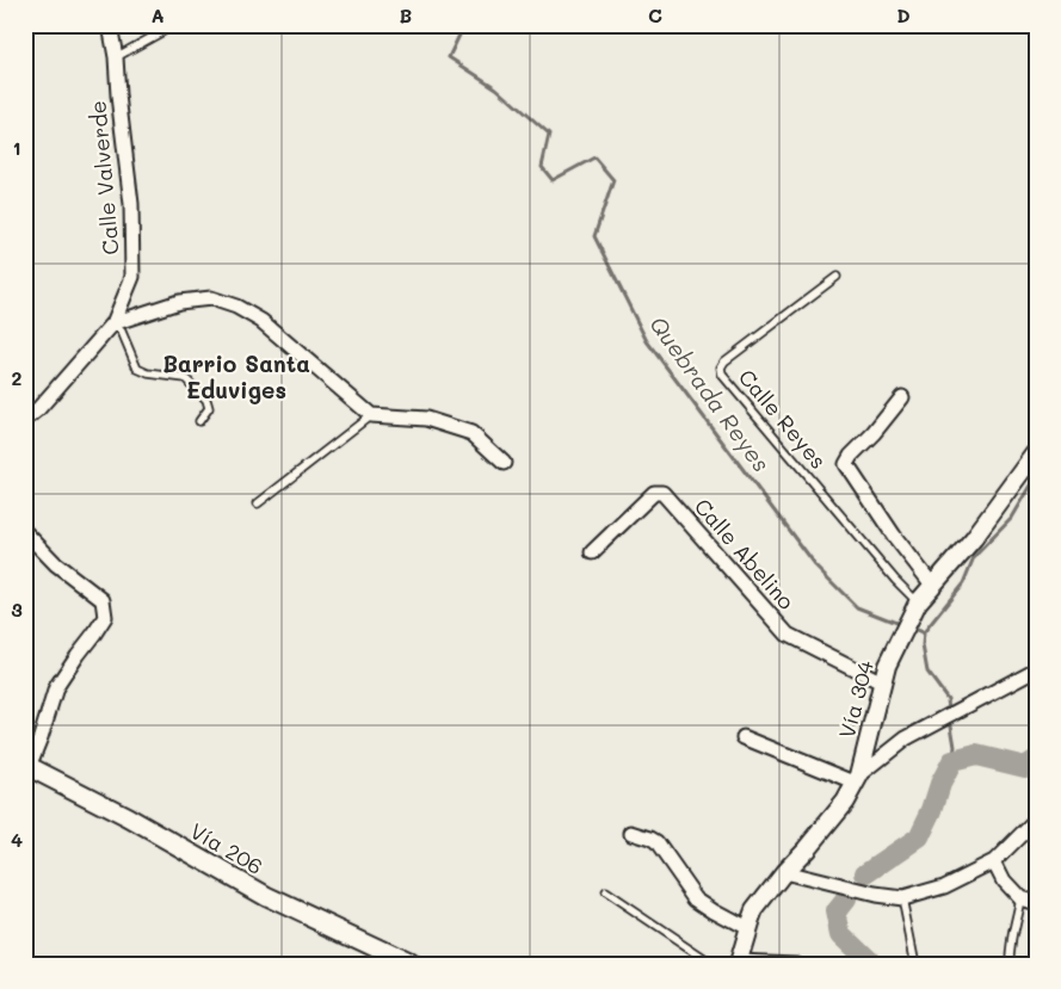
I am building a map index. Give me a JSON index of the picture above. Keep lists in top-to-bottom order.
{
  "streets": {
    "main road": ["Vía 206"],
    "street": ["Calle Valverde", "Calle Abelino", "Vía 304"],
    "lane": ["Calle Reyes"]
  },
  "crossings": [
    ["Calle Reyes", "Vía 304"],
    ["Calle Abelino", "Vía 304"]
  ],
  "districts": ["Barrio Santa Eduviges"],
  "water": ["Quebrada Reyes"],
  "grid": {
    "columns": [
      "A",
      "B",
      "C",
      "D"
    ],
    "rows": [
      "1",
      "2",
      "3",
      "4"
    ]
  }
}
